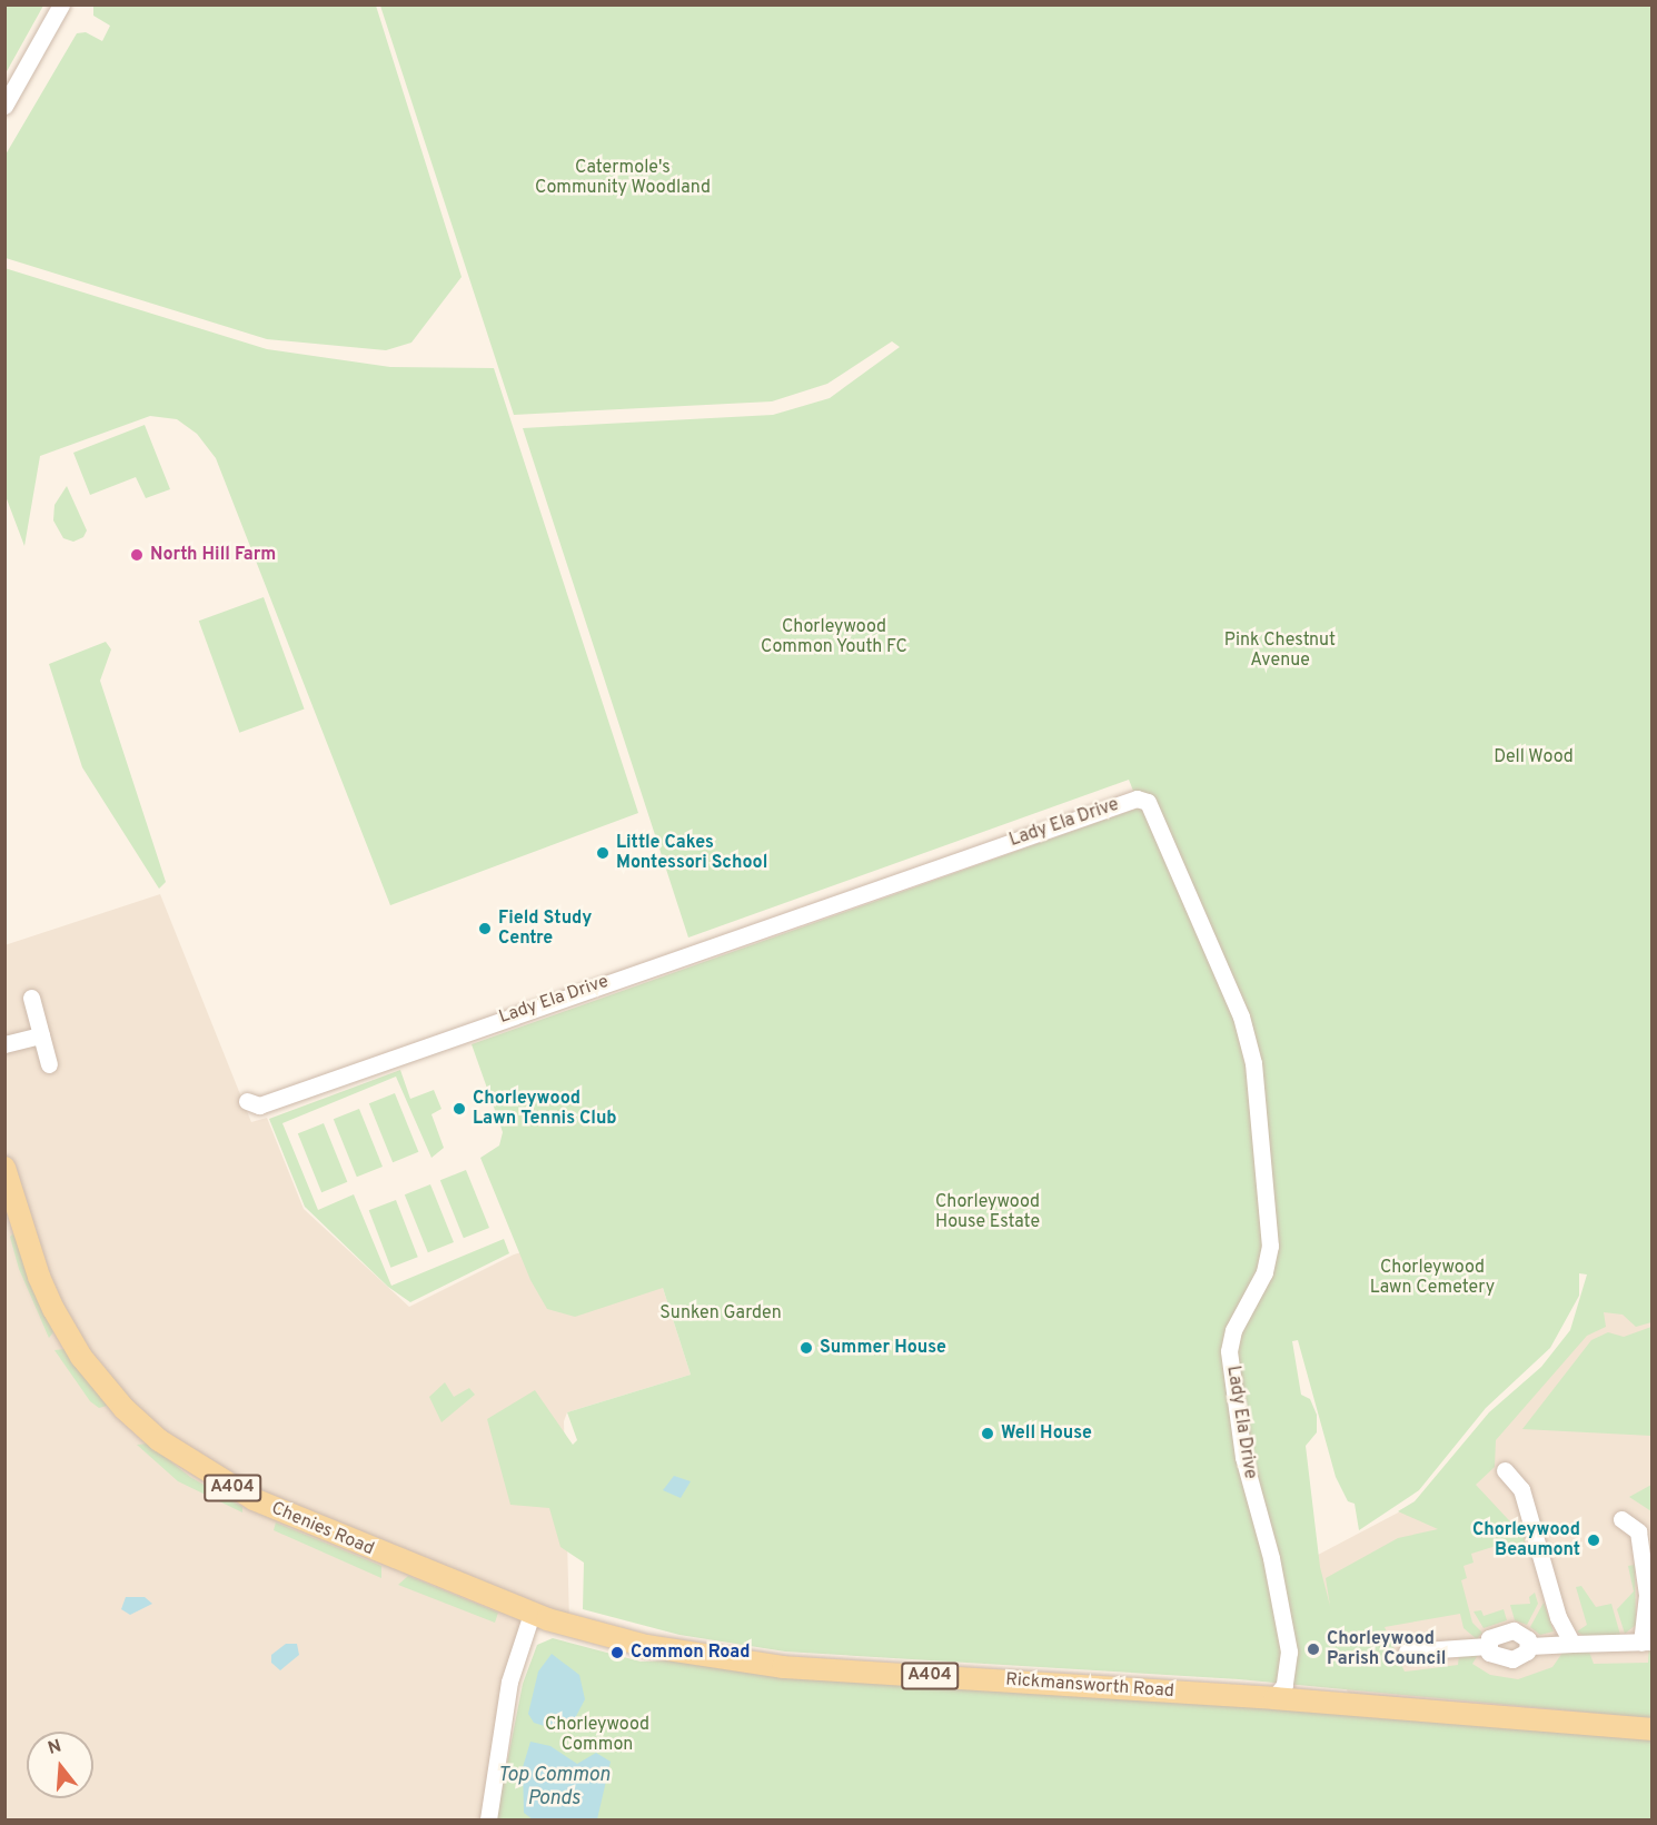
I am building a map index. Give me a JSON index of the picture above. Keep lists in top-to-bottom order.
{
  "streets": {
    "main road": ["A404", "Chenies Road", "Rickmansworth Road"],
    "street": ["Lady Ela Drive"]
  },
  "crossings": [
    ["Lady Ela Drive", "Rickmansworth Road"],
    ["Chenies Road", "Rickmansworth Road"]
  ],
  "water": ["Top Common Ponds"],
  "parks": [
    "Catermole's Community Woodland",
    "Chorleywood Common Youth FC",
    "Pink Chestnut Avenue",
    "Dell Wood",
    "Chorleywood House Estate",
    "Chorleywood Lawn Cemetery",
    "Sunken Garden",
    "Chorleywood Common"
  ],
  "places": [
    "North Hill Farm",
    "Little Cakes Montessori School",
    "Field Study Centre",
    "Chorleywood Lawn Tennis Club",
    "Summer House",
    "Well House",
    "Chorleywood Beaumont",
    "Chorleywood Parish Council",
    "Common Road"
  ],
  "north": "top"
}
